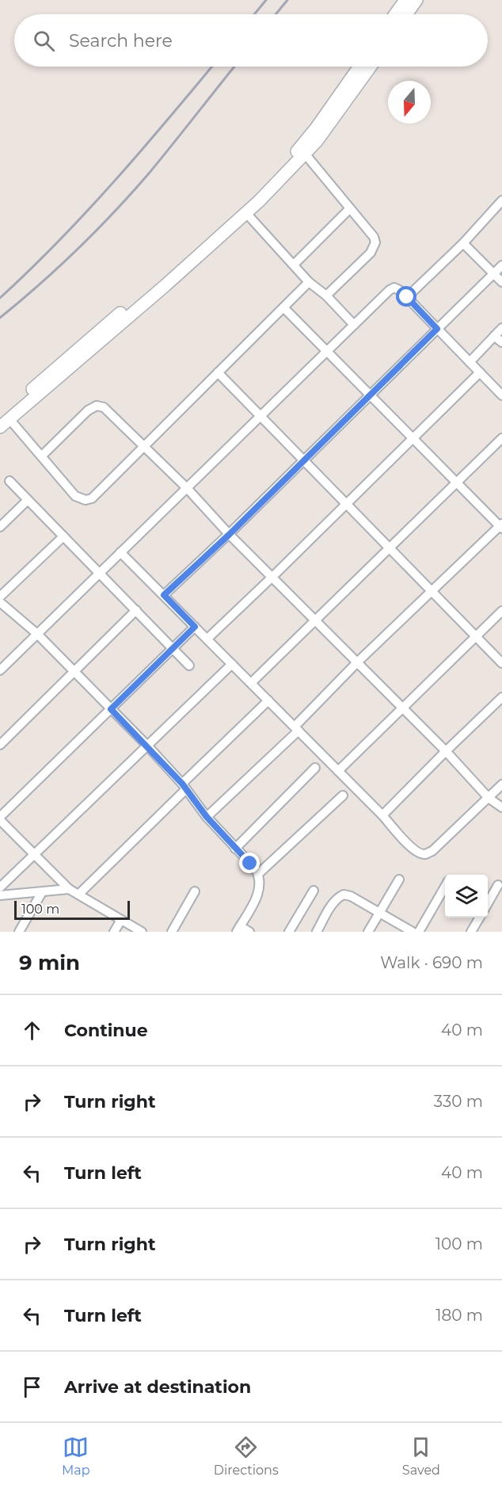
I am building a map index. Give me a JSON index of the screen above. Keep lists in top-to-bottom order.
{
  "scale_bar": "100 m",
  "north": "bottom",
  "page": {
    "search": "Search here",
    "scale": "100 m",
    "heading": ["9 min", "Walk · 690 m"],
    "list": [
      ["Continue", "40 m"],
      ["Turn right", "330 m"],
      ["Turn left", "40 m"],
      ["Turn right", "100 m"],
      ["Turn left", "180 m"],
      "Arrive at destination"
    ],
    "nav": ["Map", "Directions", "Saved"]
  }
}
